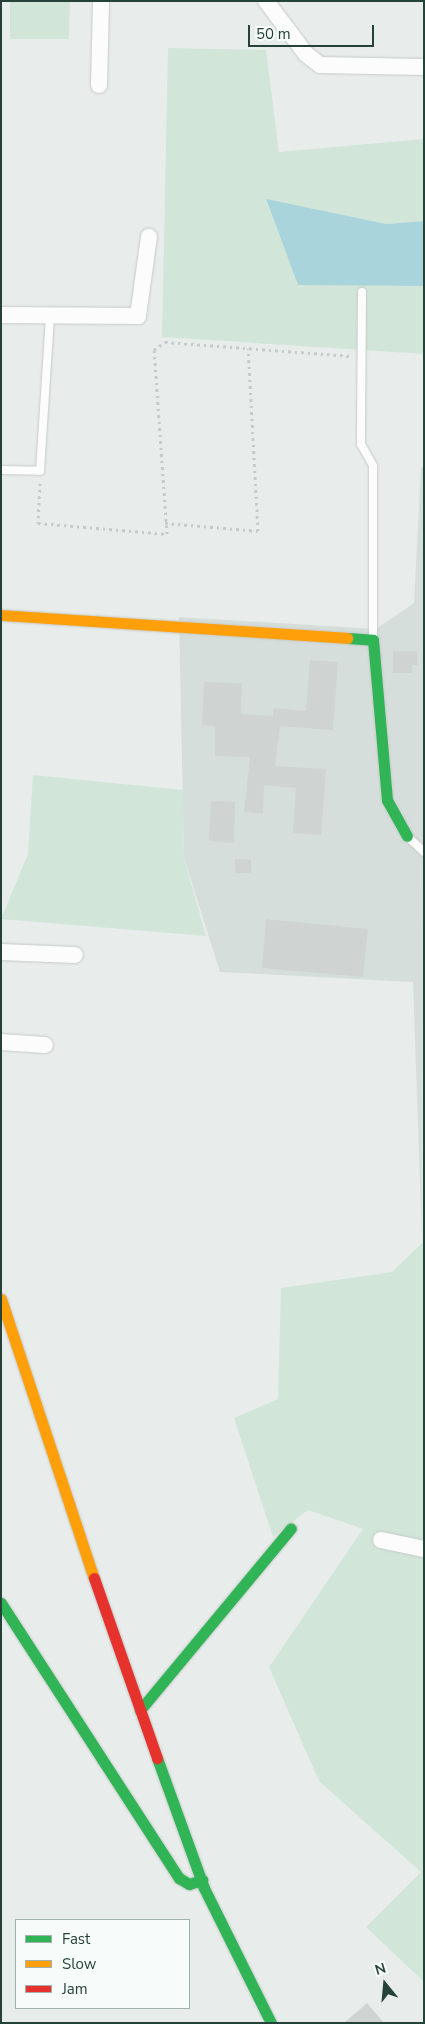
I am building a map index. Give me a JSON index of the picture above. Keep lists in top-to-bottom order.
{
  "legend": ["Fast", "Slow", "Jam"],
  "scale_bar": "50 m",
  "north": "top"
}
